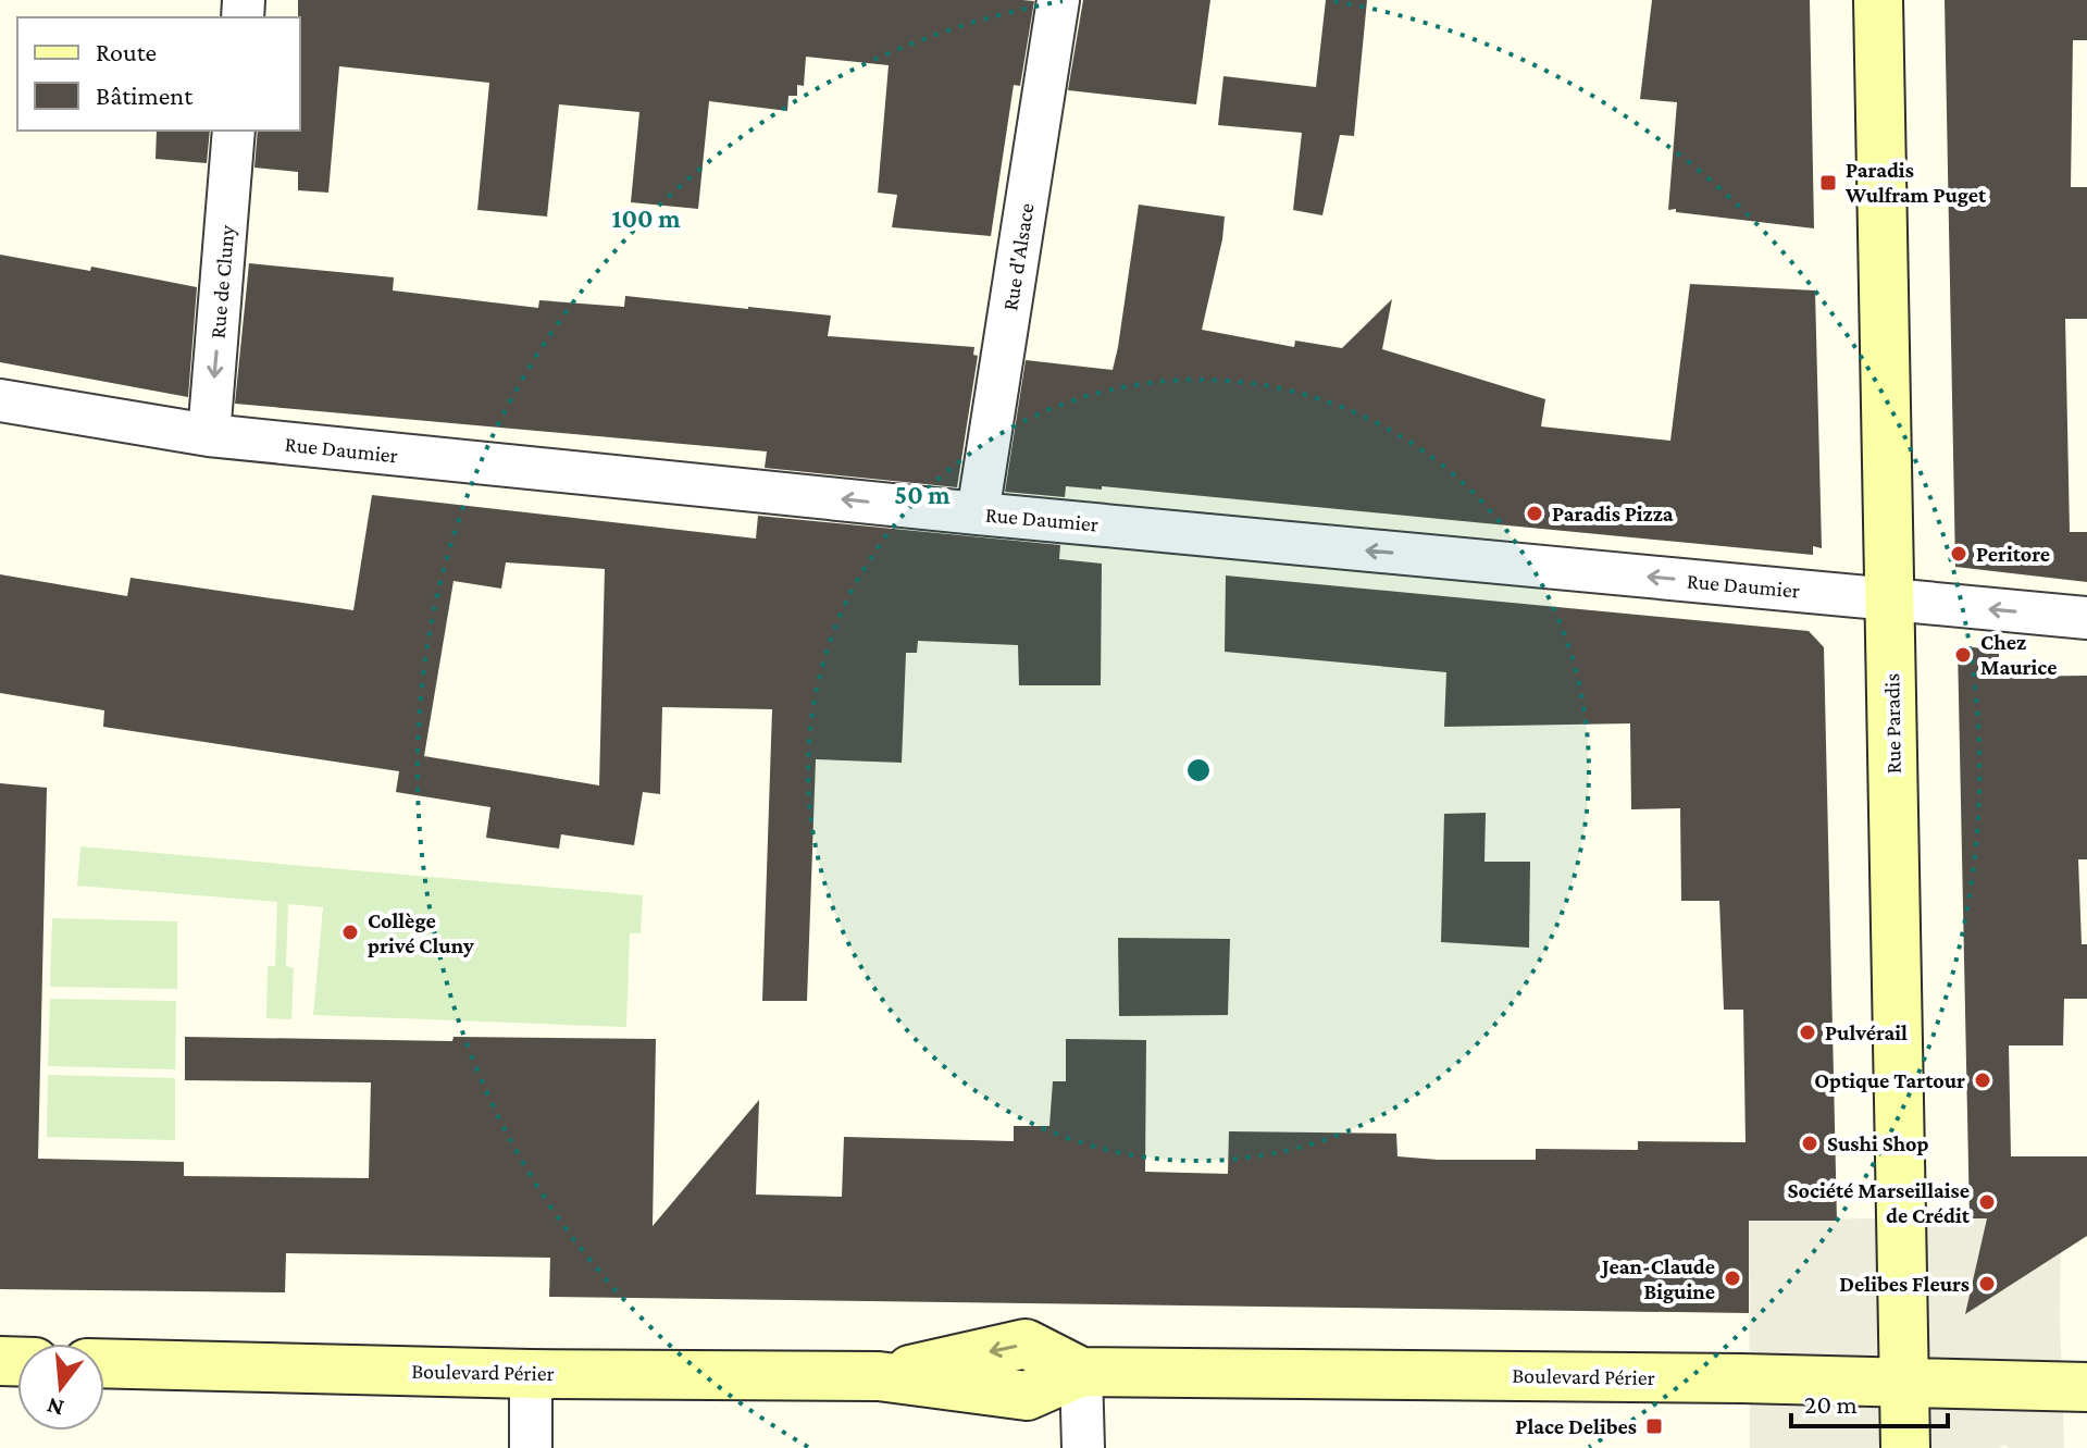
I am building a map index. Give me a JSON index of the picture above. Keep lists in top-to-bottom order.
{
  "streets": {
    "street": [
      "Rue d'Alsace",
      "Rue de Cluny",
      "Rue Daumier",
      "Rue Paradis",
      "Boulevard Périer"
    ]
  },
  "crossings": [
    ["Rue d'Alsace", "Rue Daumier"],
    ["Rue de Cluny", "Rue Daumier"],
    ["Rue Daumier", "Rue Paradis"],
    ["Rue Paradis", "Boulevard Périer"]
  ],
  "one_way": ["Rue de Cluny", "Rue Daumier"],
  "places": {
    "transit": ["Paradis Wulfram Puget", "Place Delibes"],
    "other": [
      "Paradis Pizza",
      "Peritore",
      "Chez Maurice",
      "Collège privé Cluny",
      "Pulvérail",
      "Optique Tartour",
      "Sushi Shop",
      "Société Marseillaise de Crédit",
      "Jean-Claude Biguine",
      "Delibes Fleurs"
    ]
  },
  "legend": ["Route", "Bâtiment"],
  "scale_bar": "20 m",
  "north": "bottom",
  "rings": ["100 m", "50 m"]
}
